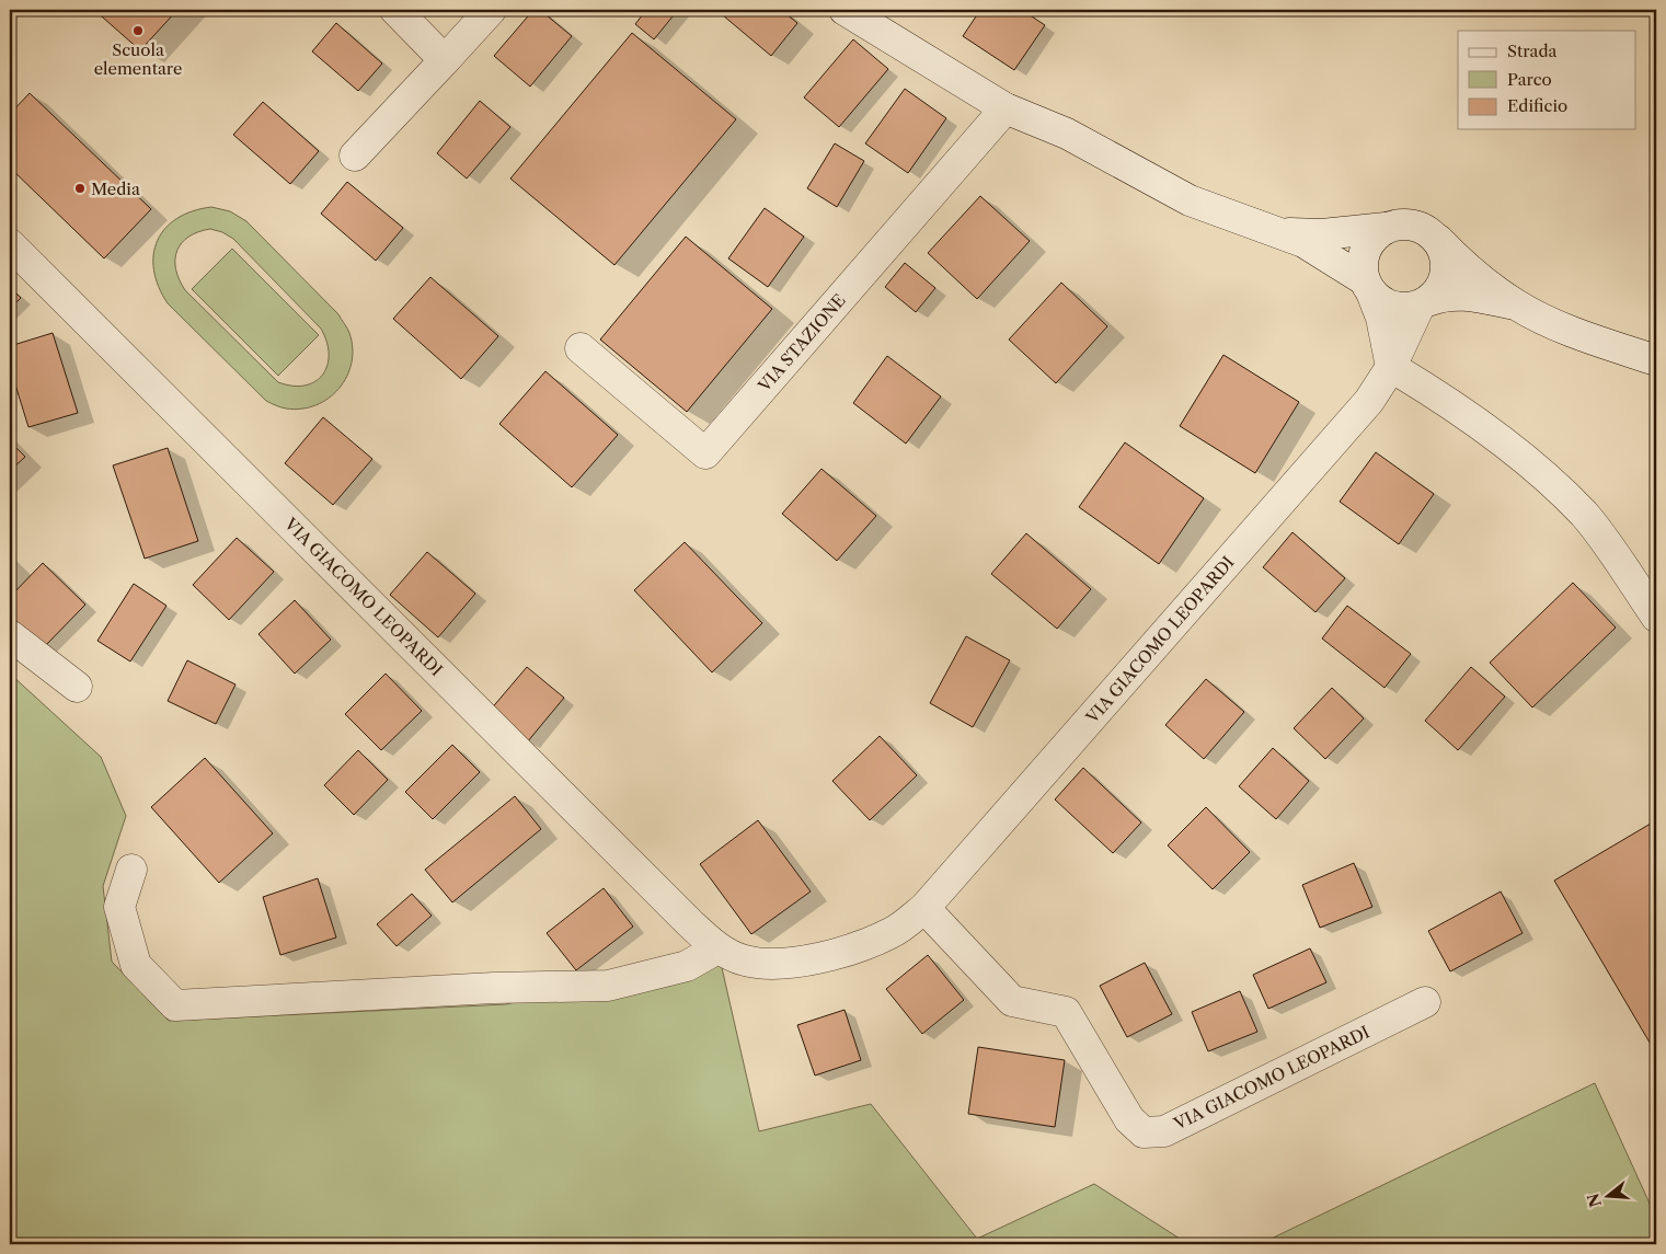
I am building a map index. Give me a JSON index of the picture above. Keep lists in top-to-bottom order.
{
  "streets": {
    "street": ["VIA STAZIONE", "VIA GIACOMO LEOPARDI"]
  },
  "places": ["Scuola elementare", "Media"],
  "legend": ["Strada", "Parco", "Edificio"],
  "north": "left"
}
